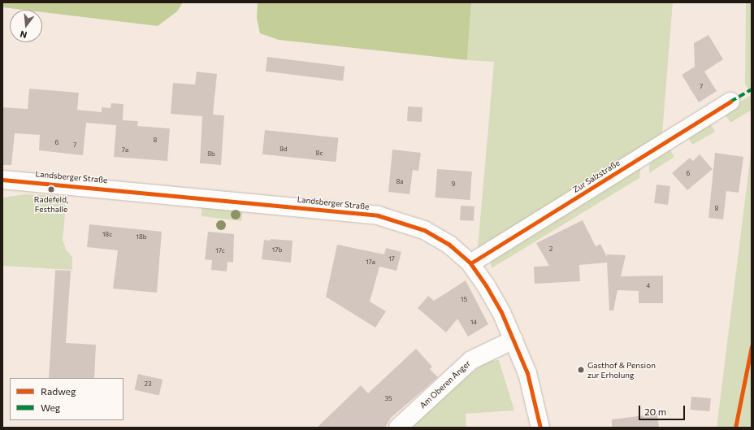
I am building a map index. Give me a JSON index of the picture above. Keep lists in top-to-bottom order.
{
  "streets": {
    "street": ["Zur Salzstraße", "Landsberger Straße", "Am Oberen Anger"]
  },
  "crossings": [
    ["Zur Salzstraße", "Landsberger Straße"],
    ["Landsberger Straße", "Am Oberen Anger"]
  ],
  "places": ["Radefeld, Festhalle", "Gasthof & Pension zur Erholung"],
  "house_numbers": [
    "7",
    "8",
    "6",
    "7",
    "8d",
    "7a",
    "8c",
    "8b",
    "6",
    "8a",
    "9",
    "8",
    "18c",
    "18b",
    "2",
    "17b",
    "17c",
    "17",
    "17a",
    "4",
    "15",
    "14",
    "23",
    "35"
  ],
  "legend": ["Radweg", "Weg"],
  "scale_bar": "20 m",
  "north": "bottom"
}
